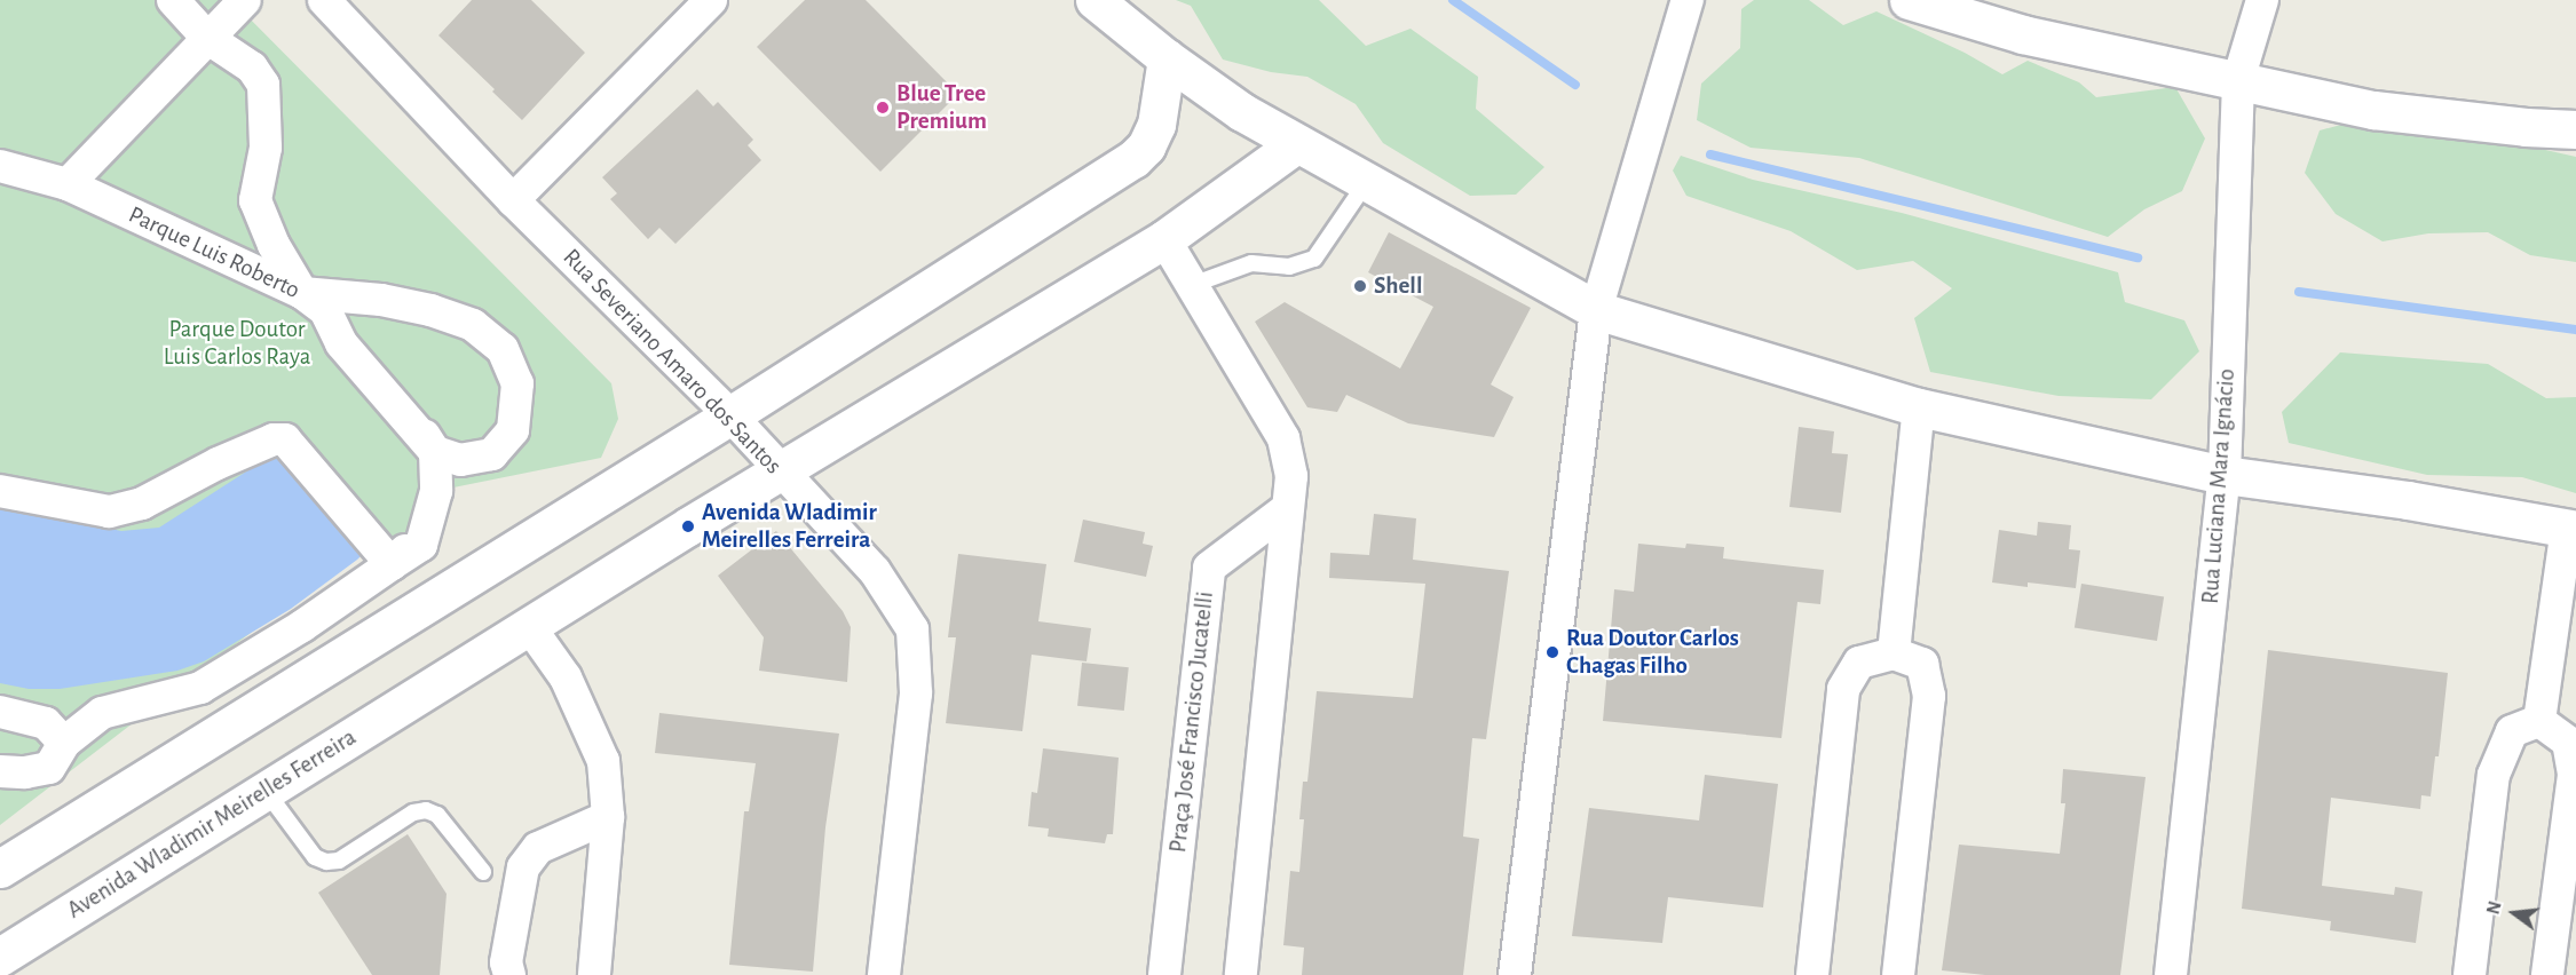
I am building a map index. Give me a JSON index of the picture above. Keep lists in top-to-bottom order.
{
  "streets": {
    "main road": ["Avenida Wladimir Meirelles Ferreira"],
    "street": [
      "Parque Luis Roberto",
      "Rua Severiano Amaro dos Santos",
      "Rua Luciana Mara Ignácio",
      "Praça José Francisco Jucatelli"
    ]
  },
  "crossings": [
    ["Rua Severiano Amaro dos Santos", "Avenida Wladimir Meirelles Ferreira"]
  ],
  "parks": ["Parque Doutor Luis Carlos Raya"],
  "places": [
    "Blue Tree Premium",
    "Shell",
    "Avenida Wladimir Meirelles Ferreira",
    "Rua Doutor Carlos Chagas Filho"
  ],
  "north": "left"
}
